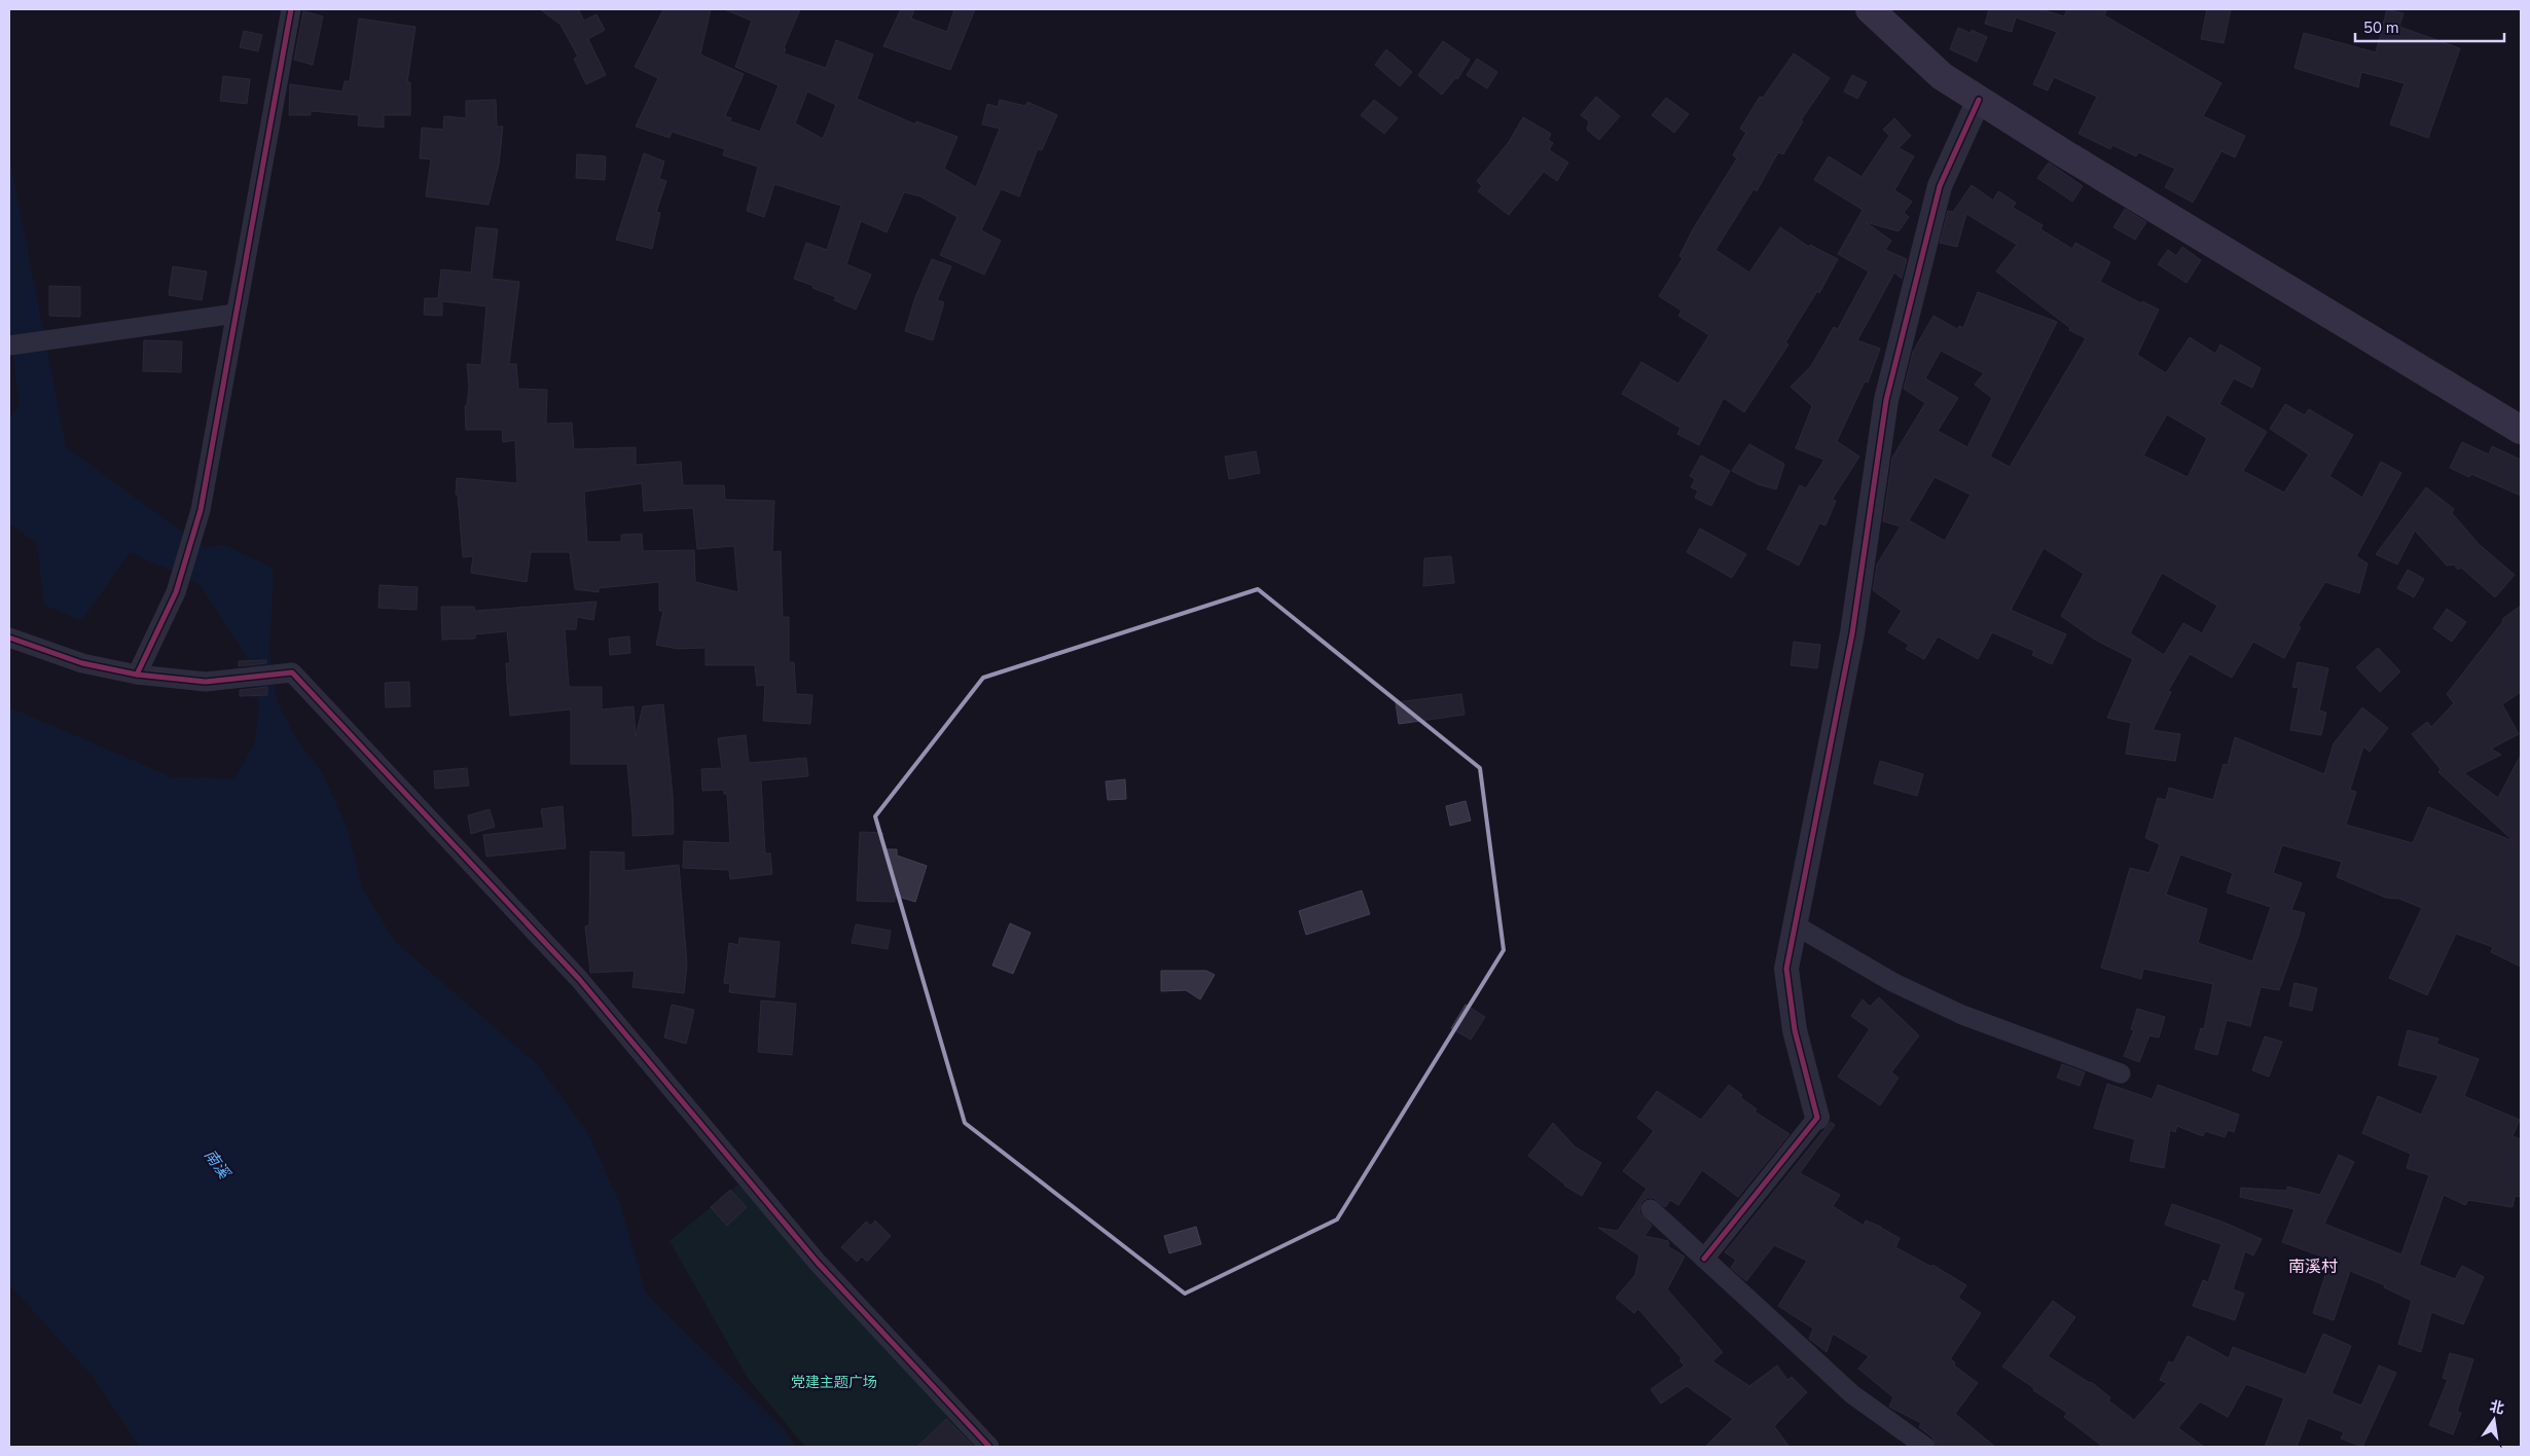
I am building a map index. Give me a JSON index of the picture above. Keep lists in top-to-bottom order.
{
  "districts": ["南溪村"],
  "water": ["南溪"],
  "parks": ["党建主题广场"],
  "scale_bar": "50 m",
  "north": "top"
}
